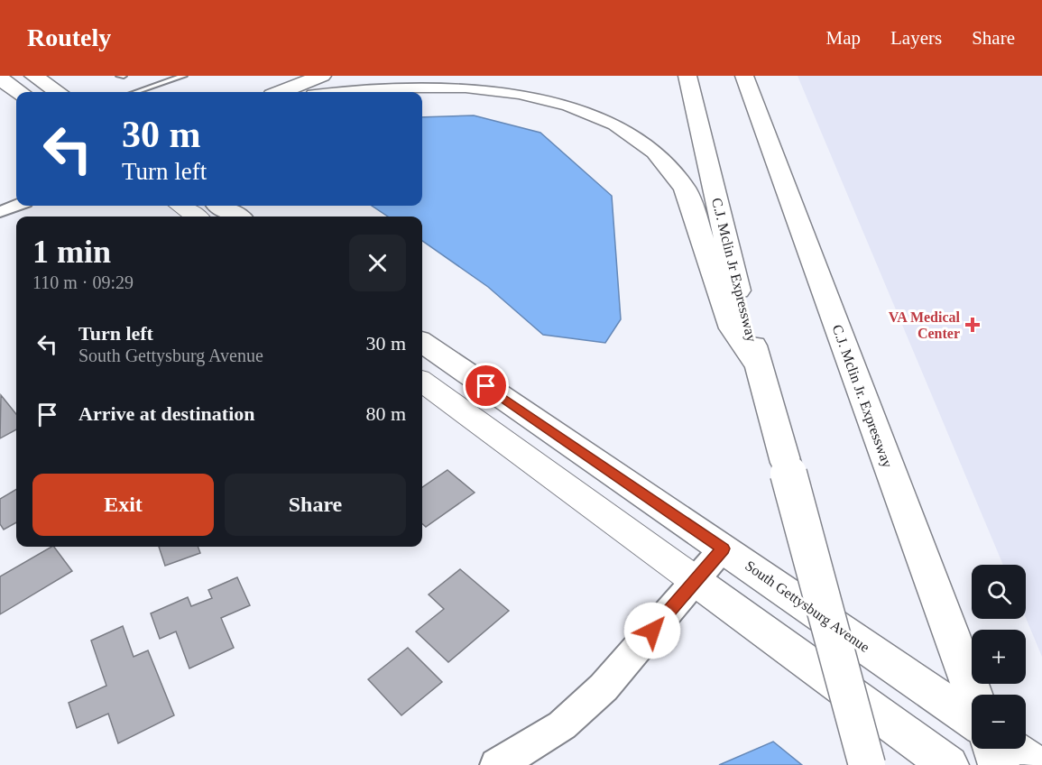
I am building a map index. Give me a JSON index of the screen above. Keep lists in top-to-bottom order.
{
  "streets": {
    "main road": ["C.J. Mclin Jr Expressway", "C.J. Mclin Jr. Expressway", "South Gettysburg Avenue"]
  },
  "places": {
    "health": ["VA Medical Center"]
  },
  "page": {
    "header": "Routely",
    "nav": ["Map", "Layers", "Share"],
    "turn": ["30 m", "Turn left"],
    "heading": ["1 min", "110 m · 09:29"],
    "list": [
      {
        "name": "Turn left",
        "note": "South Gettysburg Avenue",
        "value": "30 m"
      },
      {
        "name": "Arrive at destination",
        "value": "80 m"
      }
    ],
    "buttons": ["Exit", "Share"],
    "map_buttons": ["+", "−"]
  }
}
